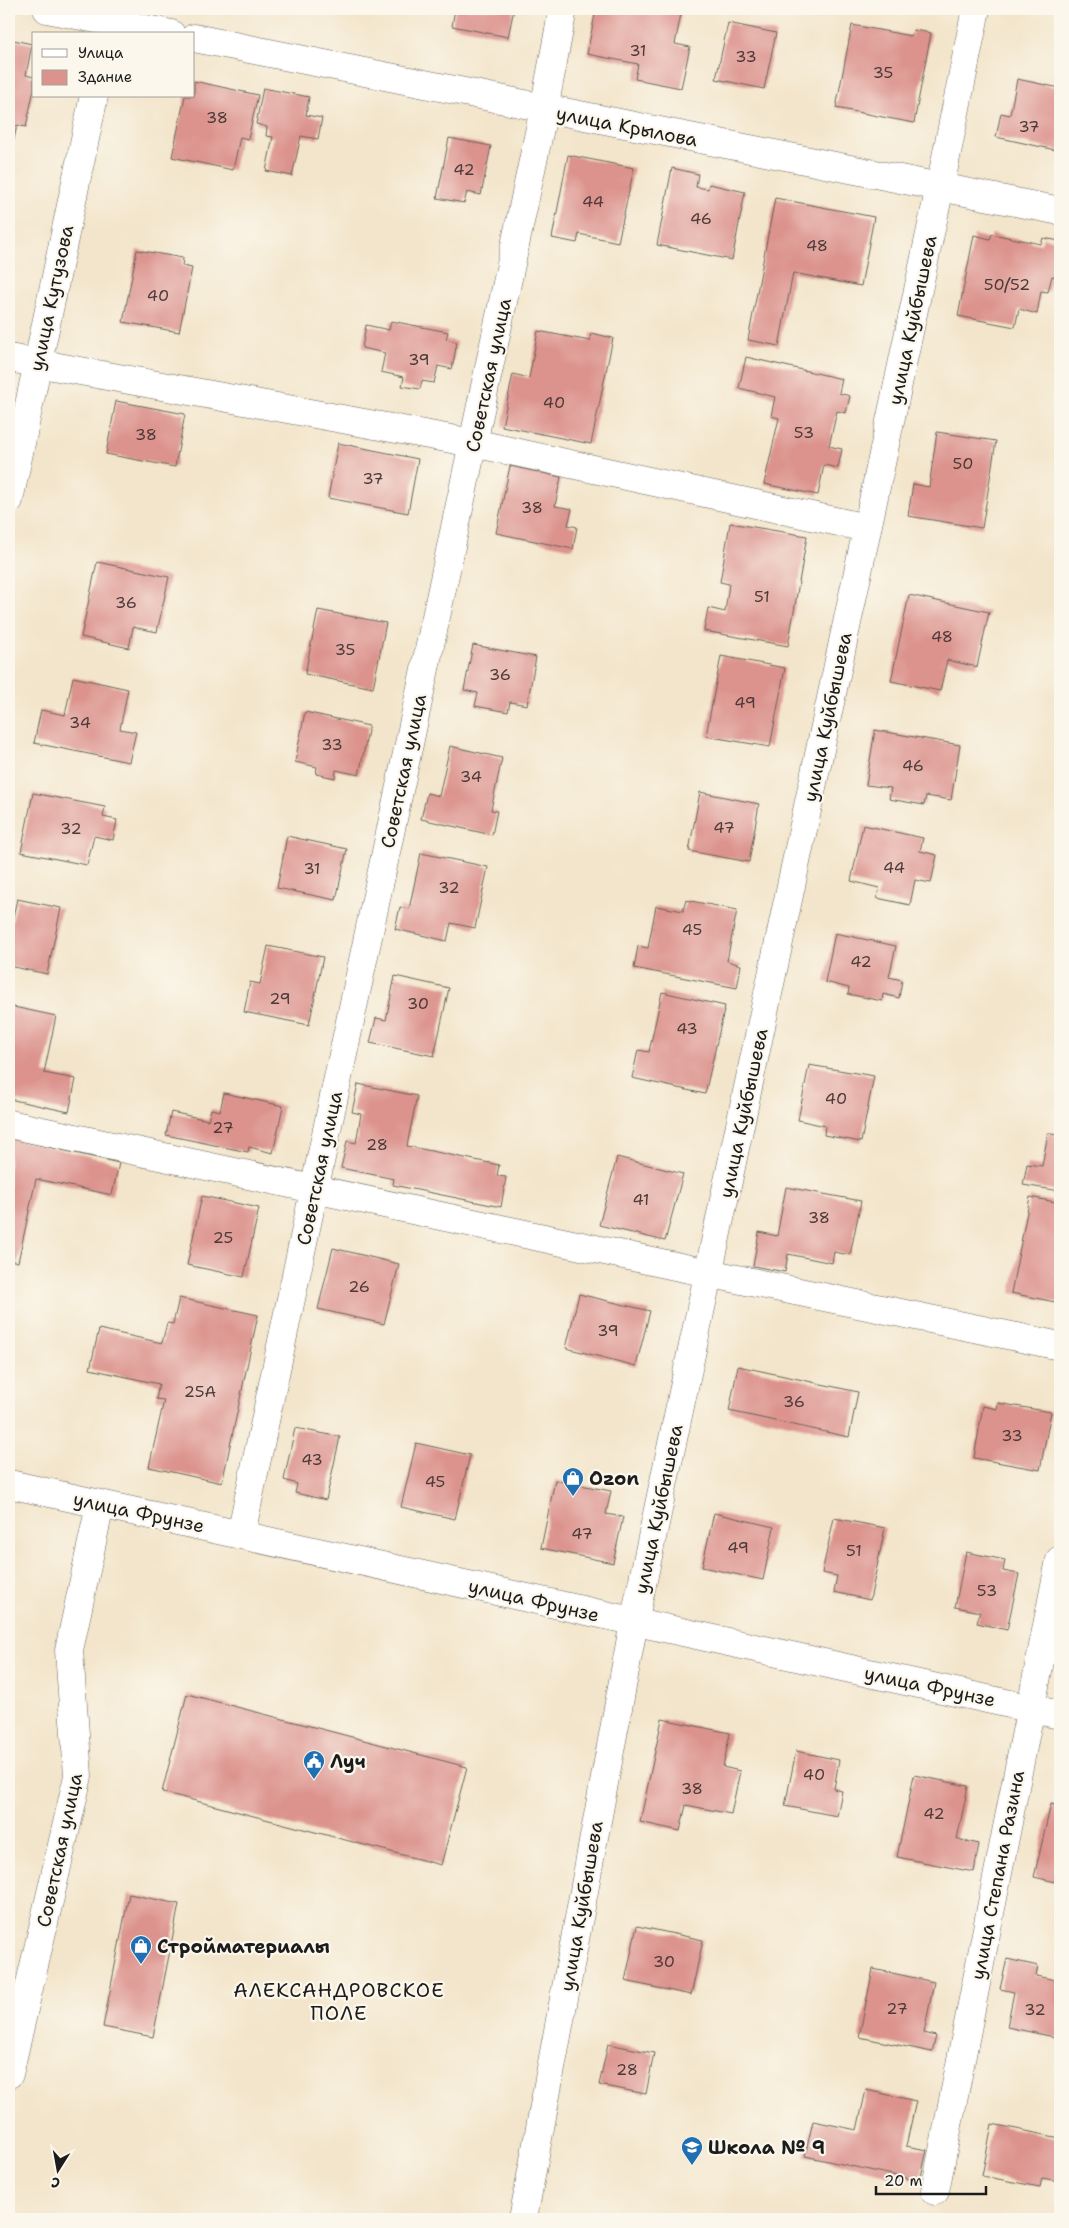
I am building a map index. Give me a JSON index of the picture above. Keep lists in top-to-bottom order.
{
  "streets": {
    "street": [
      "улица Крылова",
      "улица Кутузова",
      "улица Куйбышева",
      "Советская улица",
      "улица Фрунзе",
      "улица Степана Разина"
    ]
  },
  "crossings": [
    ["улица Крылова", "улица Куйбышева"],
    ["улица Крылова", "Советская улица"],
    ["улица Куйбышева", "улица Фрунзе"],
    ["Советская улица", "улица Фрунзе"],
    ["улица Фрунзе", "улица Степана Разина"]
  ],
  "districts": ["АЛЕКСАНДРОВСКОЕ ПОЛЕ"],
  "places": {
    "shop": ["Ozon", "Стройматериалы"],
    "public building": ["Луч"],
    "school or university": ["Школа № 9"]
  },
  "house_numbers": [
    "31",
    "33",
    "35",
    "38",
    "37",
    "42",
    "44",
    "46",
    "48",
    "50/52",
    "40",
    "39",
    "40",
    "53",
    "38",
    "50",
    "37",
    "38",
    "51",
    "36",
    "48",
    "35",
    "36",
    "49",
    "34",
    "33",
    "46",
    "34",
    "47",
    "32",
    "44",
    "31",
    "32",
    "45",
    "42",
    "29",
    "30",
    "43",
    "40",
    "27",
    "28",
    "41",
    "38",
    "25",
    "26",
    "39",
    "25А",
    "36",
    "33",
    "43",
    "45",
    "47",
    "49",
    "51",
    "53",
    "40",
    "38",
    "42",
    "30",
    "27",
    "32",
    "28"
  ],
  "legend": ["Улица", "Здание"],
  "scale_bar": "20 m",
  "north": "bottom"
}
